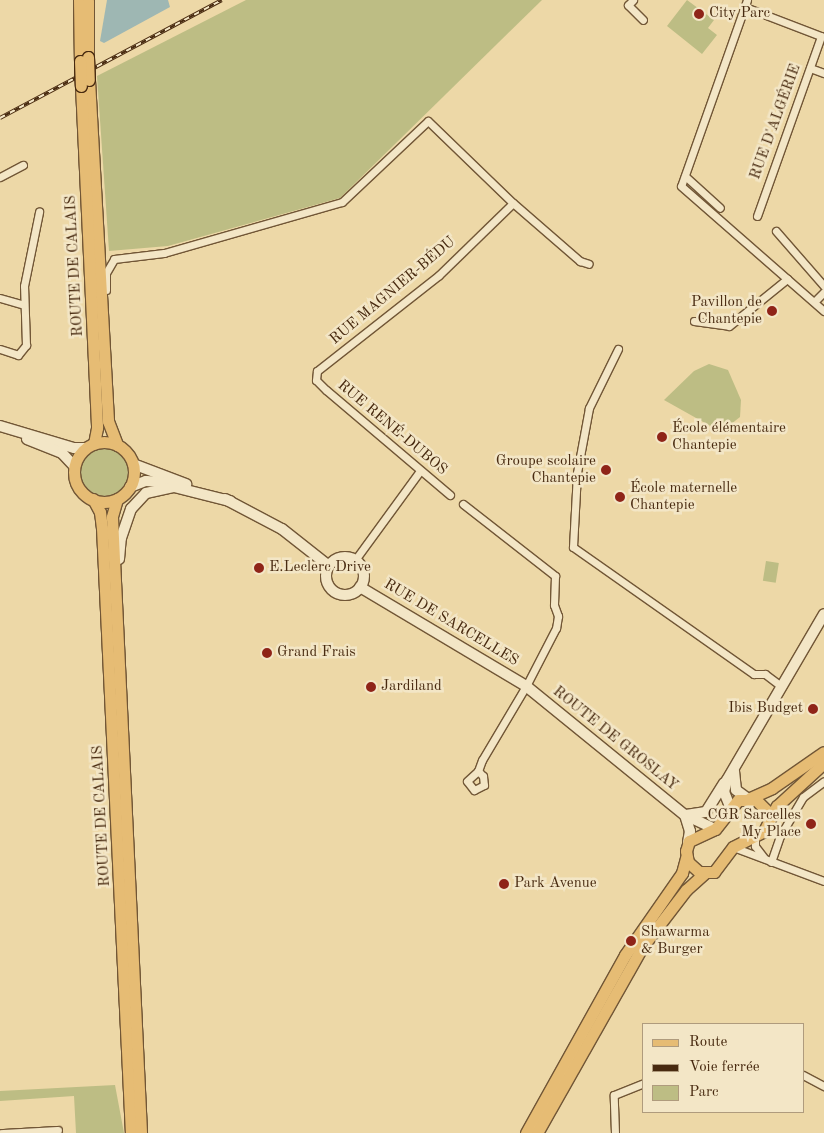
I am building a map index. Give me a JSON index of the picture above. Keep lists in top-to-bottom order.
{
  "streets": {
    "main road": ["ROUTE DE CALAIS", "RUE DE SARCELLES", "ROUTE DE GROSLAY"],
    "street": ["RUE D'ALGÉRIE", "RUE MAGNIER-BÉDU", "RUE RENÉ-DUBOS"]
  },
  "crossings": [
    ["RUE MAGNIER-BÉDU", "RUE RENÉ-DUBOS"],
    ["RUE DE SARCELLES", "ROUTE DE GROSLAY"]
  ],
  "places": [
    "City Parc",
    "Pavillon de Chantepie",
    "École élémentaire Chantepie",
    "Groupe scolaire Chantepie",
    "École maternelle Chantepie",
    "E.Leclerc Drive",
    "Grand Frais",
    "Jardiland",
    "Ibis Budget",
    "CGR Sarcelles My Place",
    "Park Avenue",
    "Shawarma & Burger"
  ],
  "legend": ["Route", "Voie ferrée", "Parc"]
}
